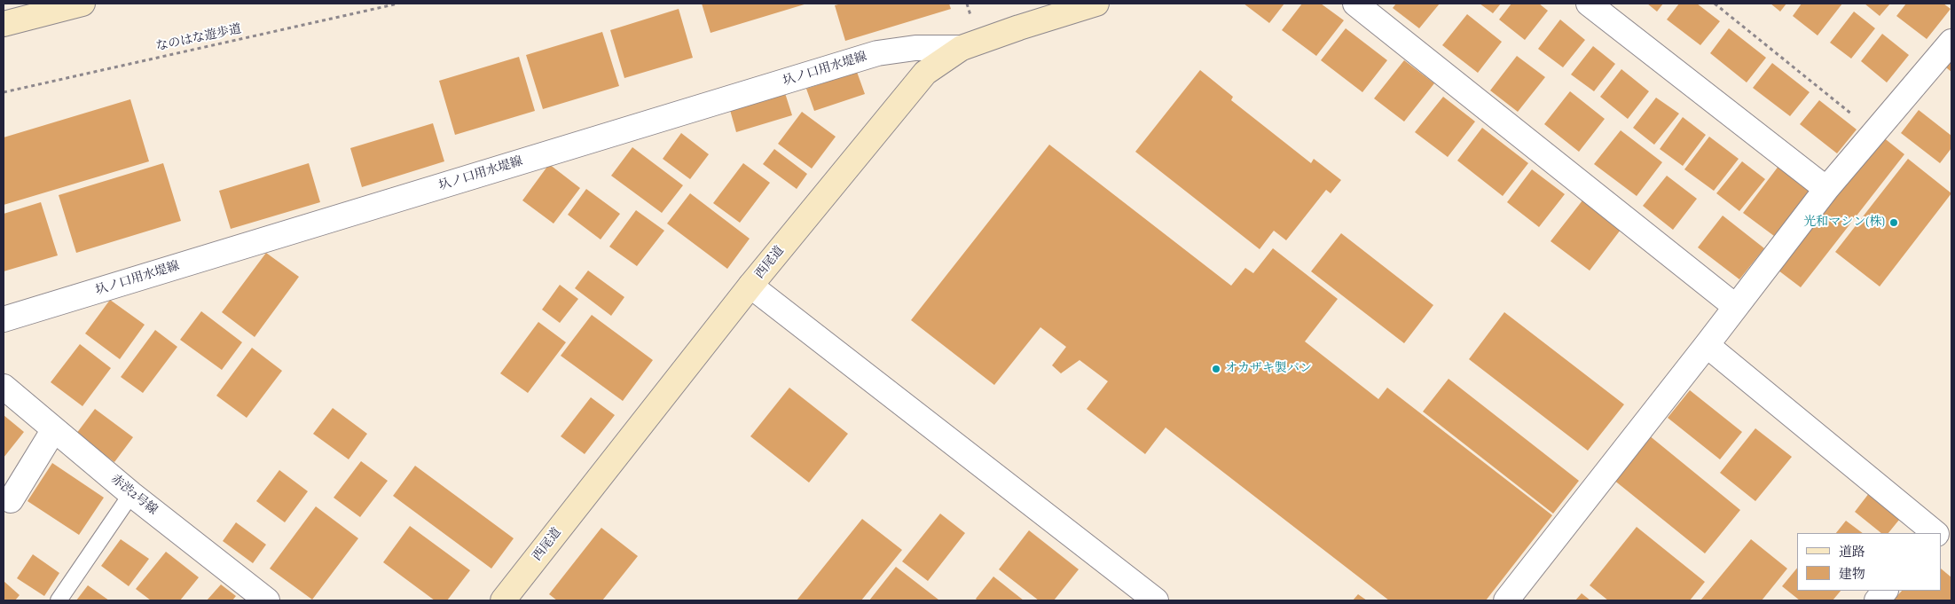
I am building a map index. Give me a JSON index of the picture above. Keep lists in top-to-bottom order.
{
  "streets": {
    "street": ["圦ノ口用水堤線", "西尾道", "赤渋2号線"],
    "path": ["なのはな遊歩道"]
  },
  "crossings": [
    ["圦ノ口用水堤線", "西尾道"]
  ],
  "places": ["光和マシン(株)", "オカザキ製パン"],
  "legend": ["道路", "建物"]
}
